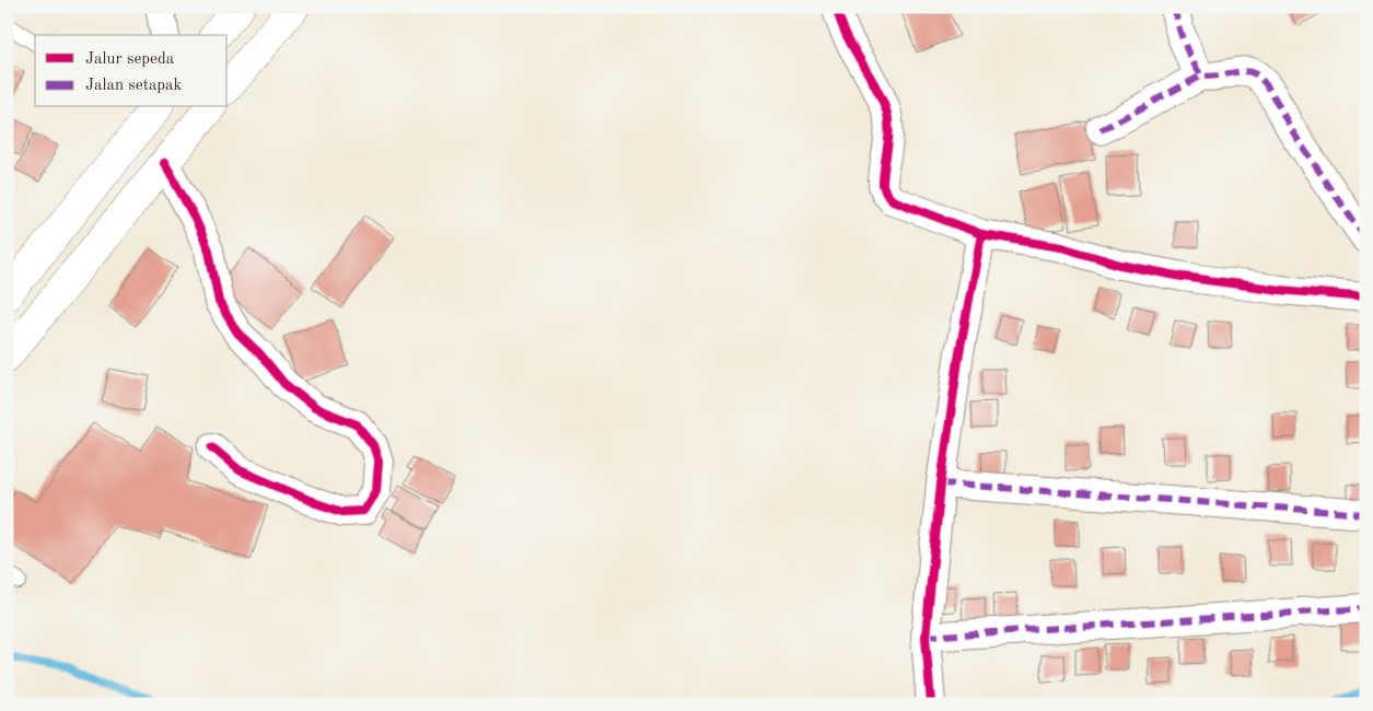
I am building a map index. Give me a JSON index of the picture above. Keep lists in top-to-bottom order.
{
  "legend": ["Jalur sepeda", "Jalan setapak"]
}
